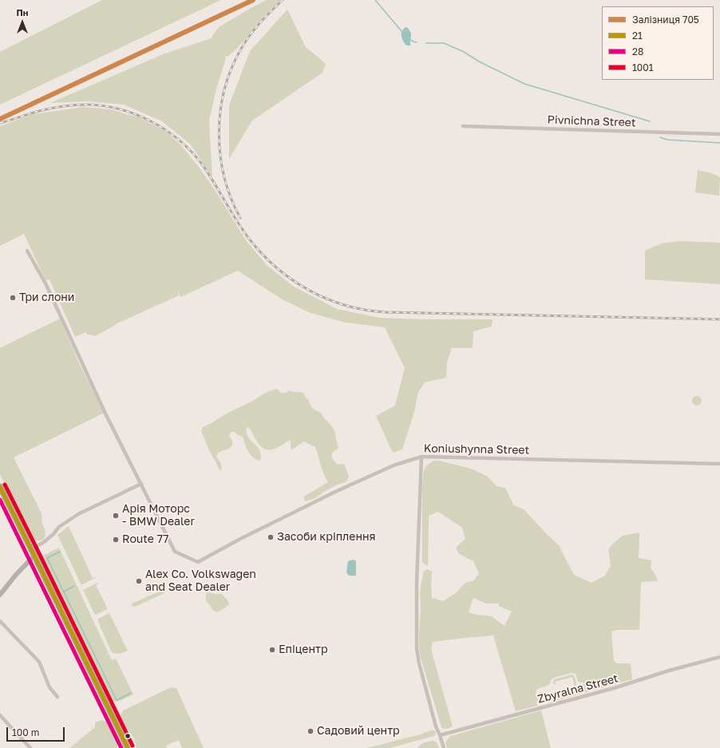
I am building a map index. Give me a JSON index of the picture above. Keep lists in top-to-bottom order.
{
  "streets": {
    "street": ["Pivnichna Street", "Koniushynna Street", "Zbyralna Street"]
  },
  "places": [
    "Три слони",
    "Арія Моторс - BMW Dealer",
    "Засоби кріплення",
    "Route 77",
    "Alex Co. Volkswagen and Seat Dealer",
    "Епіцентр",
    "Садовий центр"
  ],
  "lines": [
    "rail line 705",
    "transit line 1001",
    "transit line 21",
    "transit line 28"
  ],
  "legend": [
    "Залізниця 705",
    "21",
    "28",
    "1001"
  ],
  "scale_bar": "100 m",
  "north": "top"
}
